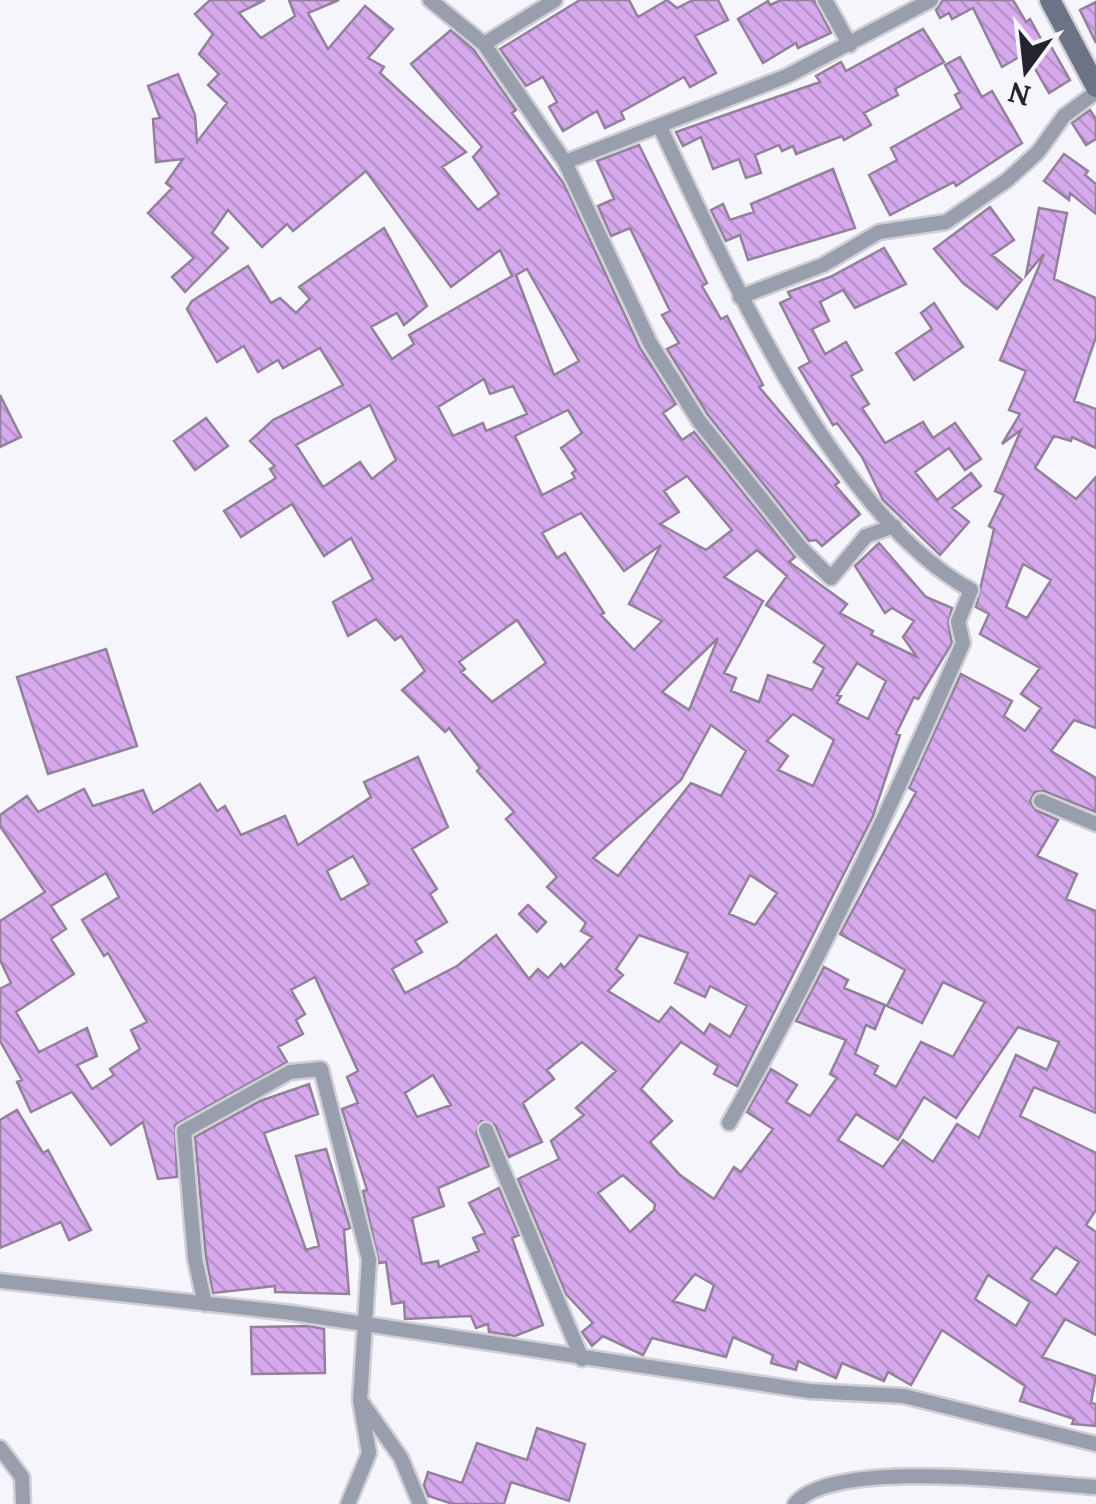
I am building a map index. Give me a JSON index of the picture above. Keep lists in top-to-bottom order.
{
  "north": "bottom"
}
